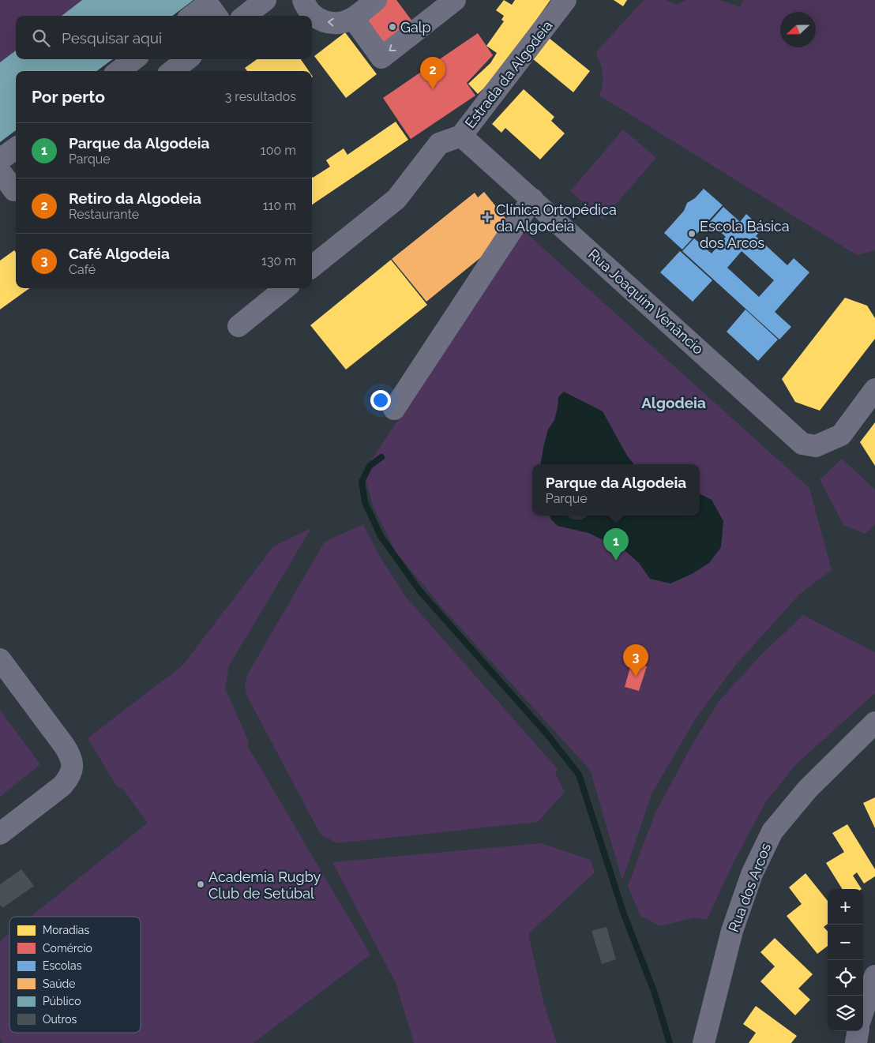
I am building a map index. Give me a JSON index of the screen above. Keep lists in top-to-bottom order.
{
  "streets": {
    "street": ["Estrada da Algodeia", "Rua Joaquim Venâncio", "Rua dos Arcos"]
  },
  "crossings": [
    ["Estrada da Algodeia", "Rua Joaquim Venâncio"]
  ],
  "districts": ["Algodeia"],
  "places": {
    "other": ["Galp", "Escola Básica dos Arcos", "Academia Rugby Club de Setúbal"],
    "health": ["Clínica Ortopédica da Algodeia"]
  },
  "legend": [
    "Moradias",
    "Comércio",
    "Escolas",
    "Saúde",
    "Público",
    "Outros"
  ],
  "north": "left",
  "page": {
    "search": "Pesquisar aqui",
    "pins": ["2", "1", "3"],
    "heading": ["Por perto", "3 resultados"],
    "list": [
      {
        "mark": "1",
        "name": "Parque da Algodeia",
        "note": "Parque",
        "value": "100 m"
      },
      {
        "mark": "2",
        "name": "Retiro da Algodeia",
        "note": "Restaurante",
        "value": "110 m"
      },
      {
        "mark": "3",
        "name": "Café Algodeia",
        "note": "Café",
        "value": "130 m"
      }
    ],
    "popup": ["Parque da Algodeia", "Parque"],
    "map_buttons": ["+", "−"]
  }
}
